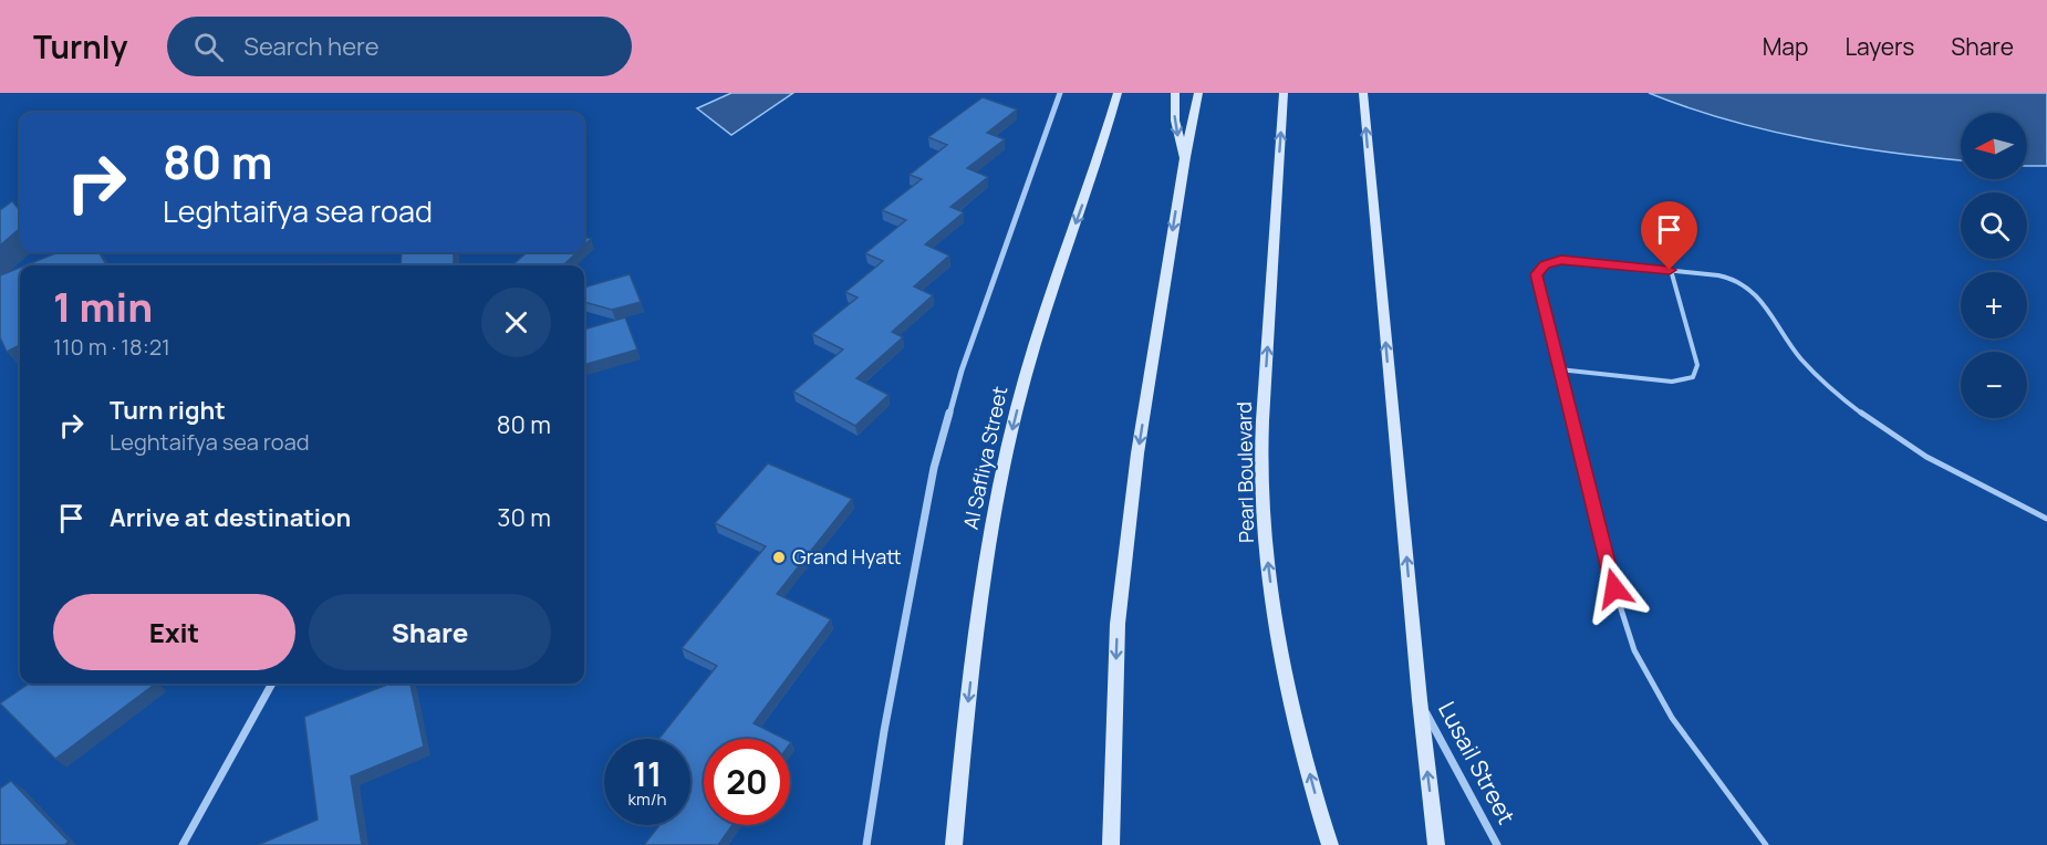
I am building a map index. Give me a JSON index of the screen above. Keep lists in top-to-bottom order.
{
  "streets": {
    "main road": ["Al Safliya Street", "Pearl Boulevard"],
    "street": ["Lusail Street"]
  },
  "places": ["Grand Hyatt"],
  "north": "left",
  "page": {
    "header": "Turnly",
    "search": "Search here",
    "nav": ["Map", "Layers", "Share"],
    "map_buttons": ["+", "−"],
    "turn": ["80 m", "Leghtaifya sea road"],
    "heading": ["1 min", "110 m · 18:21"],
    "list": [
      {
        "name": "Turn right",
        "note": "Leghtaifya sea road",
        "value": "80 m"
      },
      {
        "name": "Arrive at destination",
        "value": "30 m"
      }
    ],
    "buttons": ["Exit", "Share"],
    "speed": "11 km/h",
    "limit": "20"
  }
}
